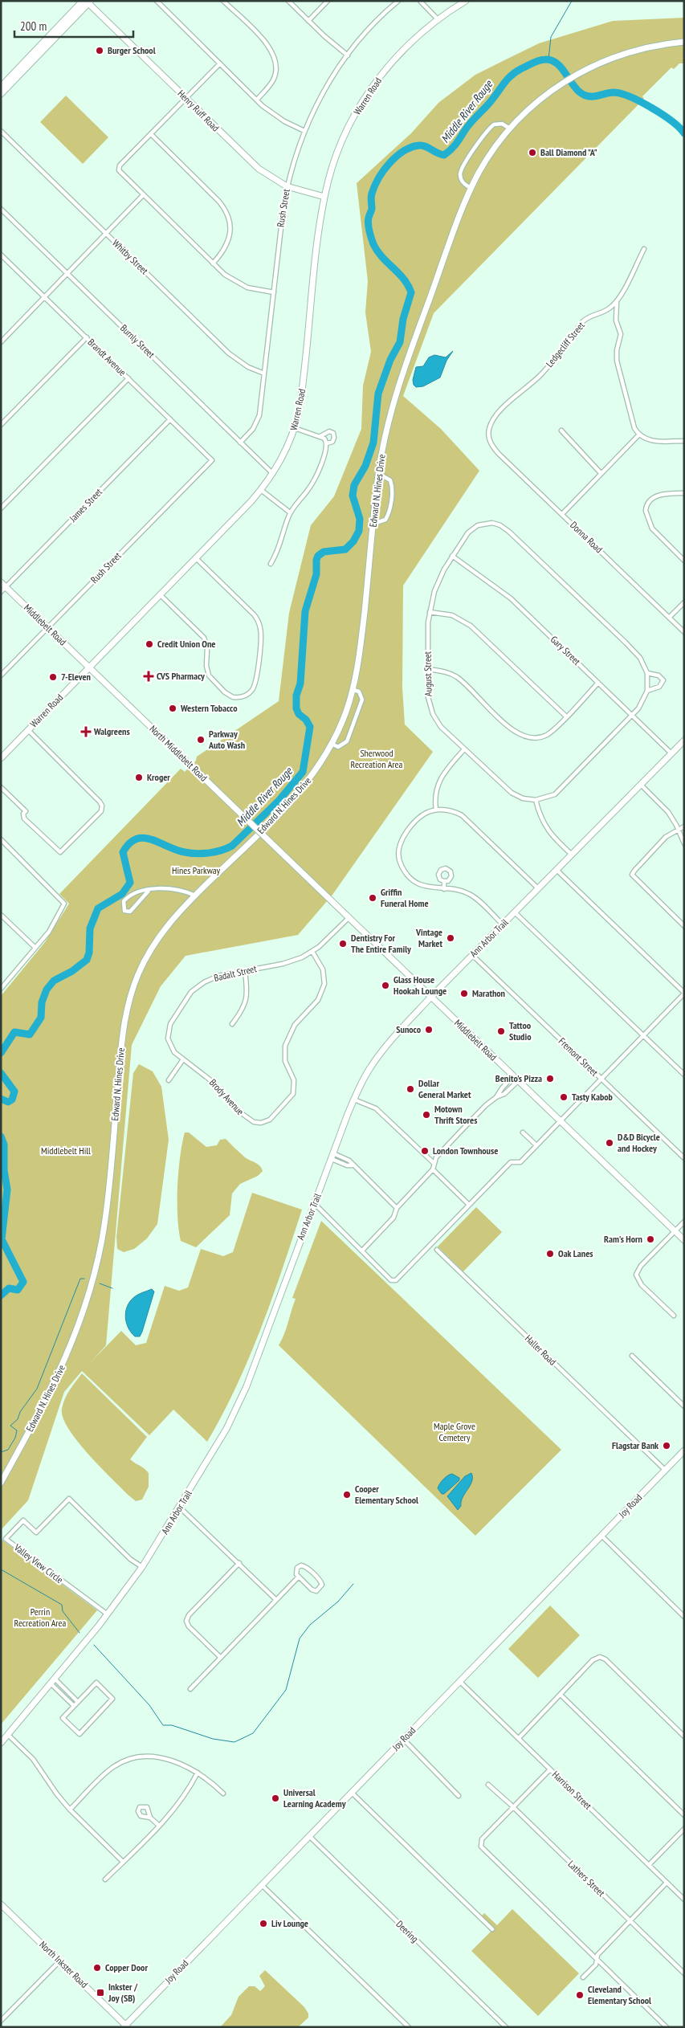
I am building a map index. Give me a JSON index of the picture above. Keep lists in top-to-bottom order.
{
  "streets": {
    "street": [
      "Warren Road",
      "Henry Ruff Road",
      "Rush Street",
      "Whitby Street",
      "Burnly Street",
      "Ledgecliff Street",
      "Brandt Avenue",
      "Edward N. Hines Drive",
      "James Street",
      "Donna Road",
      "Middlebelt Road",
      "Gary Street",
      "August Street",
      "North Middlebelt Road",
      "Ann Arbor Trail",
      "Badalt Street",
      "Fremont Street",
      "Brody Avenue",
      "Haller Road",
      "Joy Road",
      "Valley View Circle",
      "Harrison Street",
      "Lathers Street",
      "Deering",
      "North Inkster Road"
    ]
  },
  "crossings": [
    ["Warren Road", "Henry Ruff Road"],
    ["Warren Road", "Burnly Street"],
    ["Warren Road", "Middlebelt Road"],
    ["Warren Road", "North Middlebelt Road"],
    ["Henry Ruff Road", "Rush Street"],
    ["Rush Street", "Whitby Street"],
    ["Rush Street", "Burnly Street"],
    ["Rush Street", "Brandt Avenue"],
    ["Rush Street", "Middlebelt Road"],
    ["Ledgecliff Street", "Donna Road"],
    ["Brandt Avenue", "James Street"],
    ["James Street", "Middlebelt Road"],
    ["Middlebelt Road", "North Middlebelt Road"],
    ["Middlebelt Road", "Ann Arbor Trail"],
    ["Middlebelt Road", "Badalt Street"],
    ["Gary Street", "August Street"],
    ["Gary Street", "Ann Arbor Trail"],
    ["Ann Arbor Trail", "Fremont Street"],
    ["Ann Arbor Trail", "Valley View Circle"],
    ["Badalt Street", "Brody Avenue"],
    ["Haller Road", "Joy Road"],
    ["Joy Road", "Harrison Street"],
    ["Joy Road", "Deering"],
    ["Joy Road", "North Inkster Road"]
  ],
  "water": ["Middle River Rouge"],
  "parks": [
    "Sherwood Recreation Area",
    "Hines Parkway",
    "Middlebelt Hill",
    "Maple Grove Cemetery",
    "Perrin Recreation Area"
  ],
  "places": {
    "other": [
      "Burger School",
      "Ball Diamond \"A\"",
      "Credit Union One",
      "7-Eleven",
      "Western Tobacco",
      "Parkway Auto Wash",
      "Kroger",
      "Griffin Funeral Home",
      "Vintage Market",
      "Dentistry For The Entire Family",
      "Glass House Hookah Lounge",
      "Marathon",
      "Sunoco",
      "Tattoo Studio",
      "Benito's Pizza",
      "Dollar General Market",
      "Tasty Kabob",
      "Motown Thrift Stores",
      "D&D Bicycle and Hockey",
      "London Townhouse",
      "Ram's Horn",
      "Oak Lanes",
      "Flagstar Bank",
      "Cooper Elementary School",
      "Universal Learning Academy",
      "Liv Lounge",
      "Copper Door",
      "Cleveland Elementary School"
    ],
    "health": ["CVS Pharmacy", "Walgreens"],
    "transit": ["Inkster / Joy (SB)"]
  },
  "scale_bar": "200 m"
}
